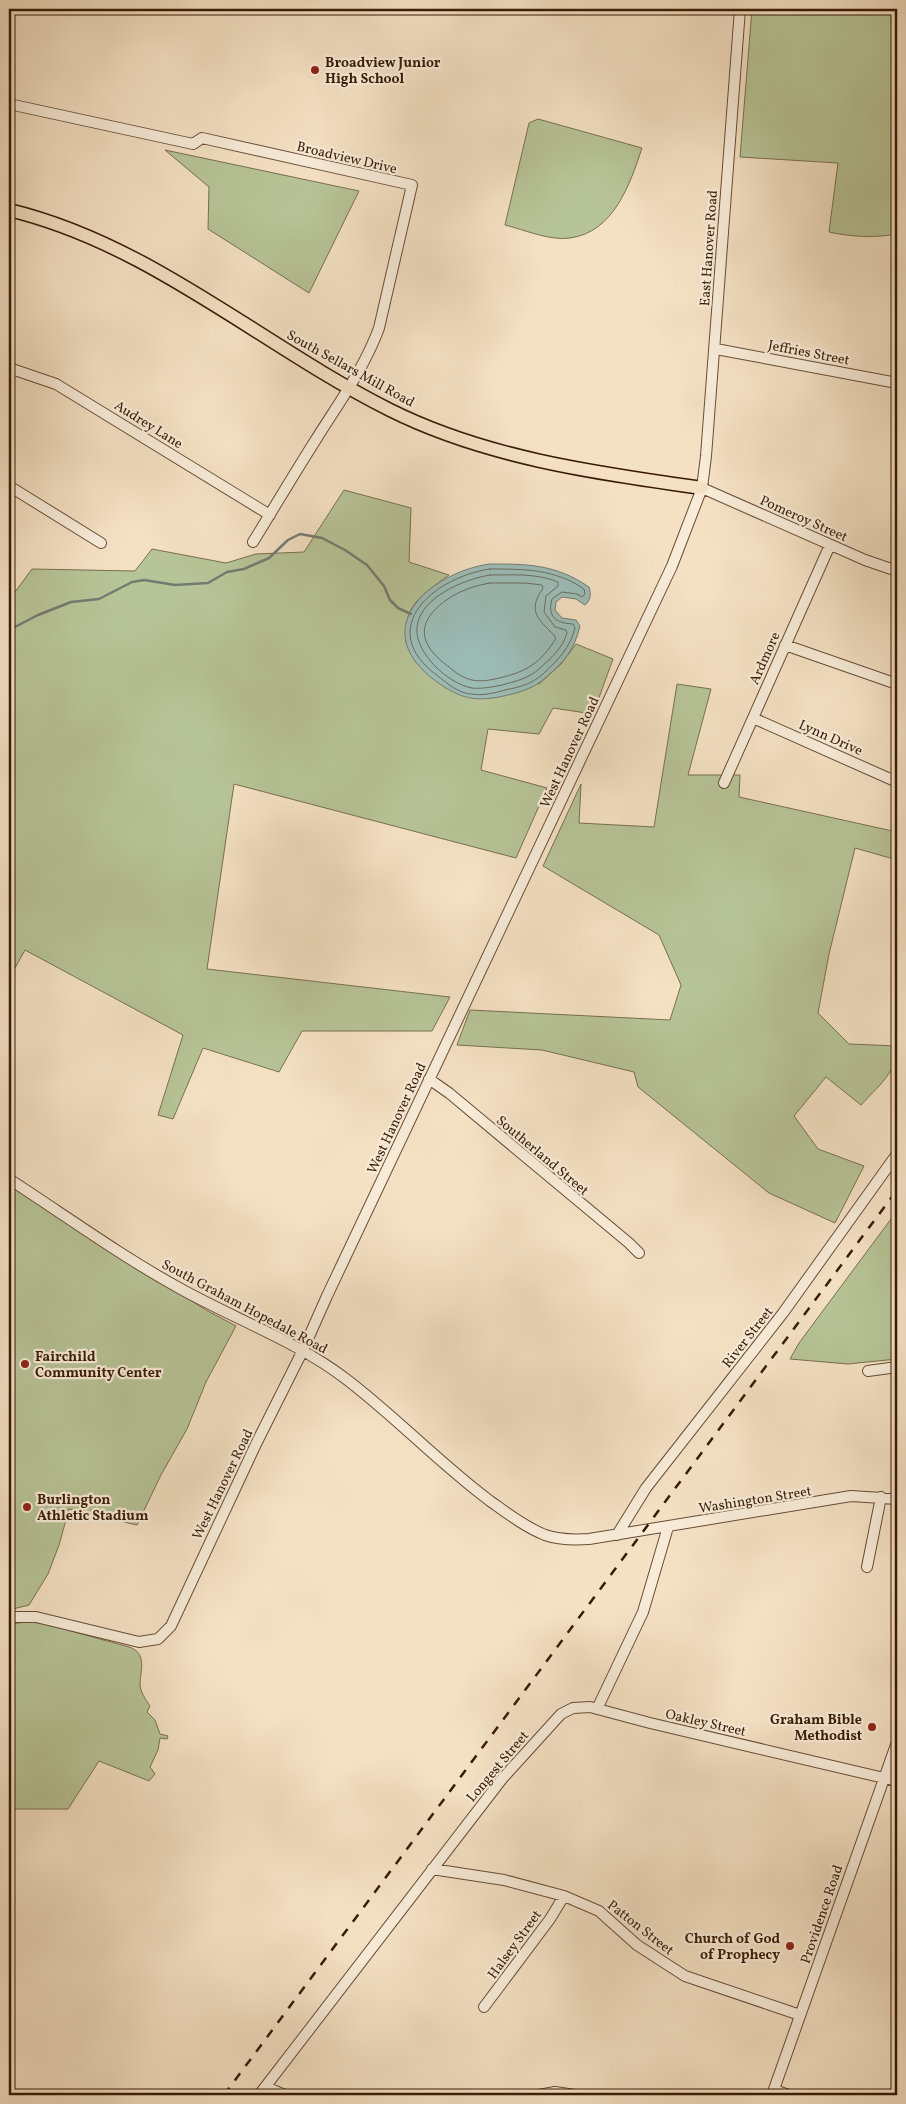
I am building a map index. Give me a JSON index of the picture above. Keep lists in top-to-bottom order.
{
  "streets": {
    "main road": ["South Sellars Mill Road"],
    "street": [
      "Broadview Drive",
      "East Hanover Road",
      "Jeffries Street",
      "Audrey Lane",
      "Pomeroy Street",
      "Ardmore",
      "Lynn Drive",
      "West Hanover Road",
      "Southerland Street",
      "South Graham Hopedale Road",
      "River Street",
      "Washington Street",
      "Oakley Street",
      "Longest Street",
      "Providence Road",
      "Patton Street",
      "Halsey Street"
    ]
  },
  "crossings": [
    ["Broadview Drive", "South Sellars Mill Road"],
    ["Broadview Drive", "Audrey Lane"],
    ["East Hanover Road", "Jeffries Street"],
    ["East Hanover Road", "South Sellars Mill Road"],
    ["East Hanover Road", "Pomeroy Street"],
    ["East Hanover Road", "West Hanover Road"],
    ["South Sellars Mill Road", "Pomeroy Street"],
    ["South Sellars Mill Road", "West Hanover Road"],
    ["Pomeroy Street", "Ardmore"],
    ["Pomeroy Street", "West Hanover Road"],
    ["Ardmore", "Lynn Drive"],
    ["West Hanover Road", "Southerland Street"],
    ["West Hanover Road", "South Graham Hopedale Road"],
    ["South Graham Hopedale Road", "River Street"],
    ["South Graham Hopedale Road", "Washington Street"],
    ["River Street", "Washington Street"],
    ["Oakley Street", "Longest Street"],
    ["Oakley Street", "Providence Road"],
    ["Longest Street", "Patton Street"],
    ["Providence Road", "Patton Street"],
    ["Patton Street", "Halsey Street"]
  ],
  "places": [
    "Broadview Junior High School",
    "Fairchild Community Center",
    "Burlington Athletic Stadium",
    "Graham Bible Methodist",
    "Church of God of Prophecy"
  ]
}
